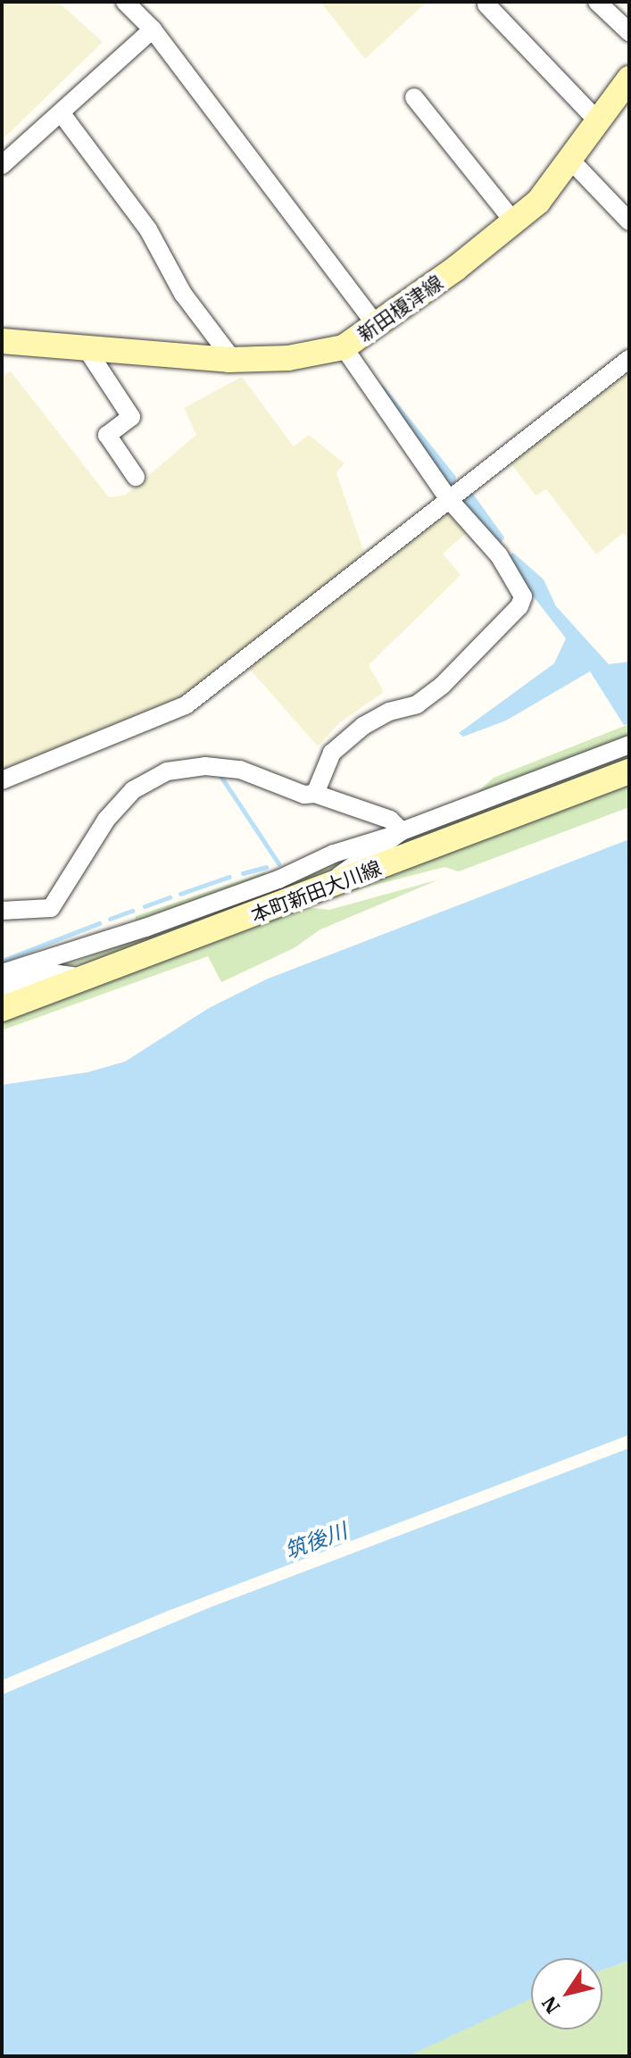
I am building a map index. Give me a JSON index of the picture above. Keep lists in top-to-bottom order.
{
  "streets": {
    "main road": ["新田榎津線", "本町新田大川線"]
  },
  "water": ["筑後川"],
  "north": "bottom left"
}
